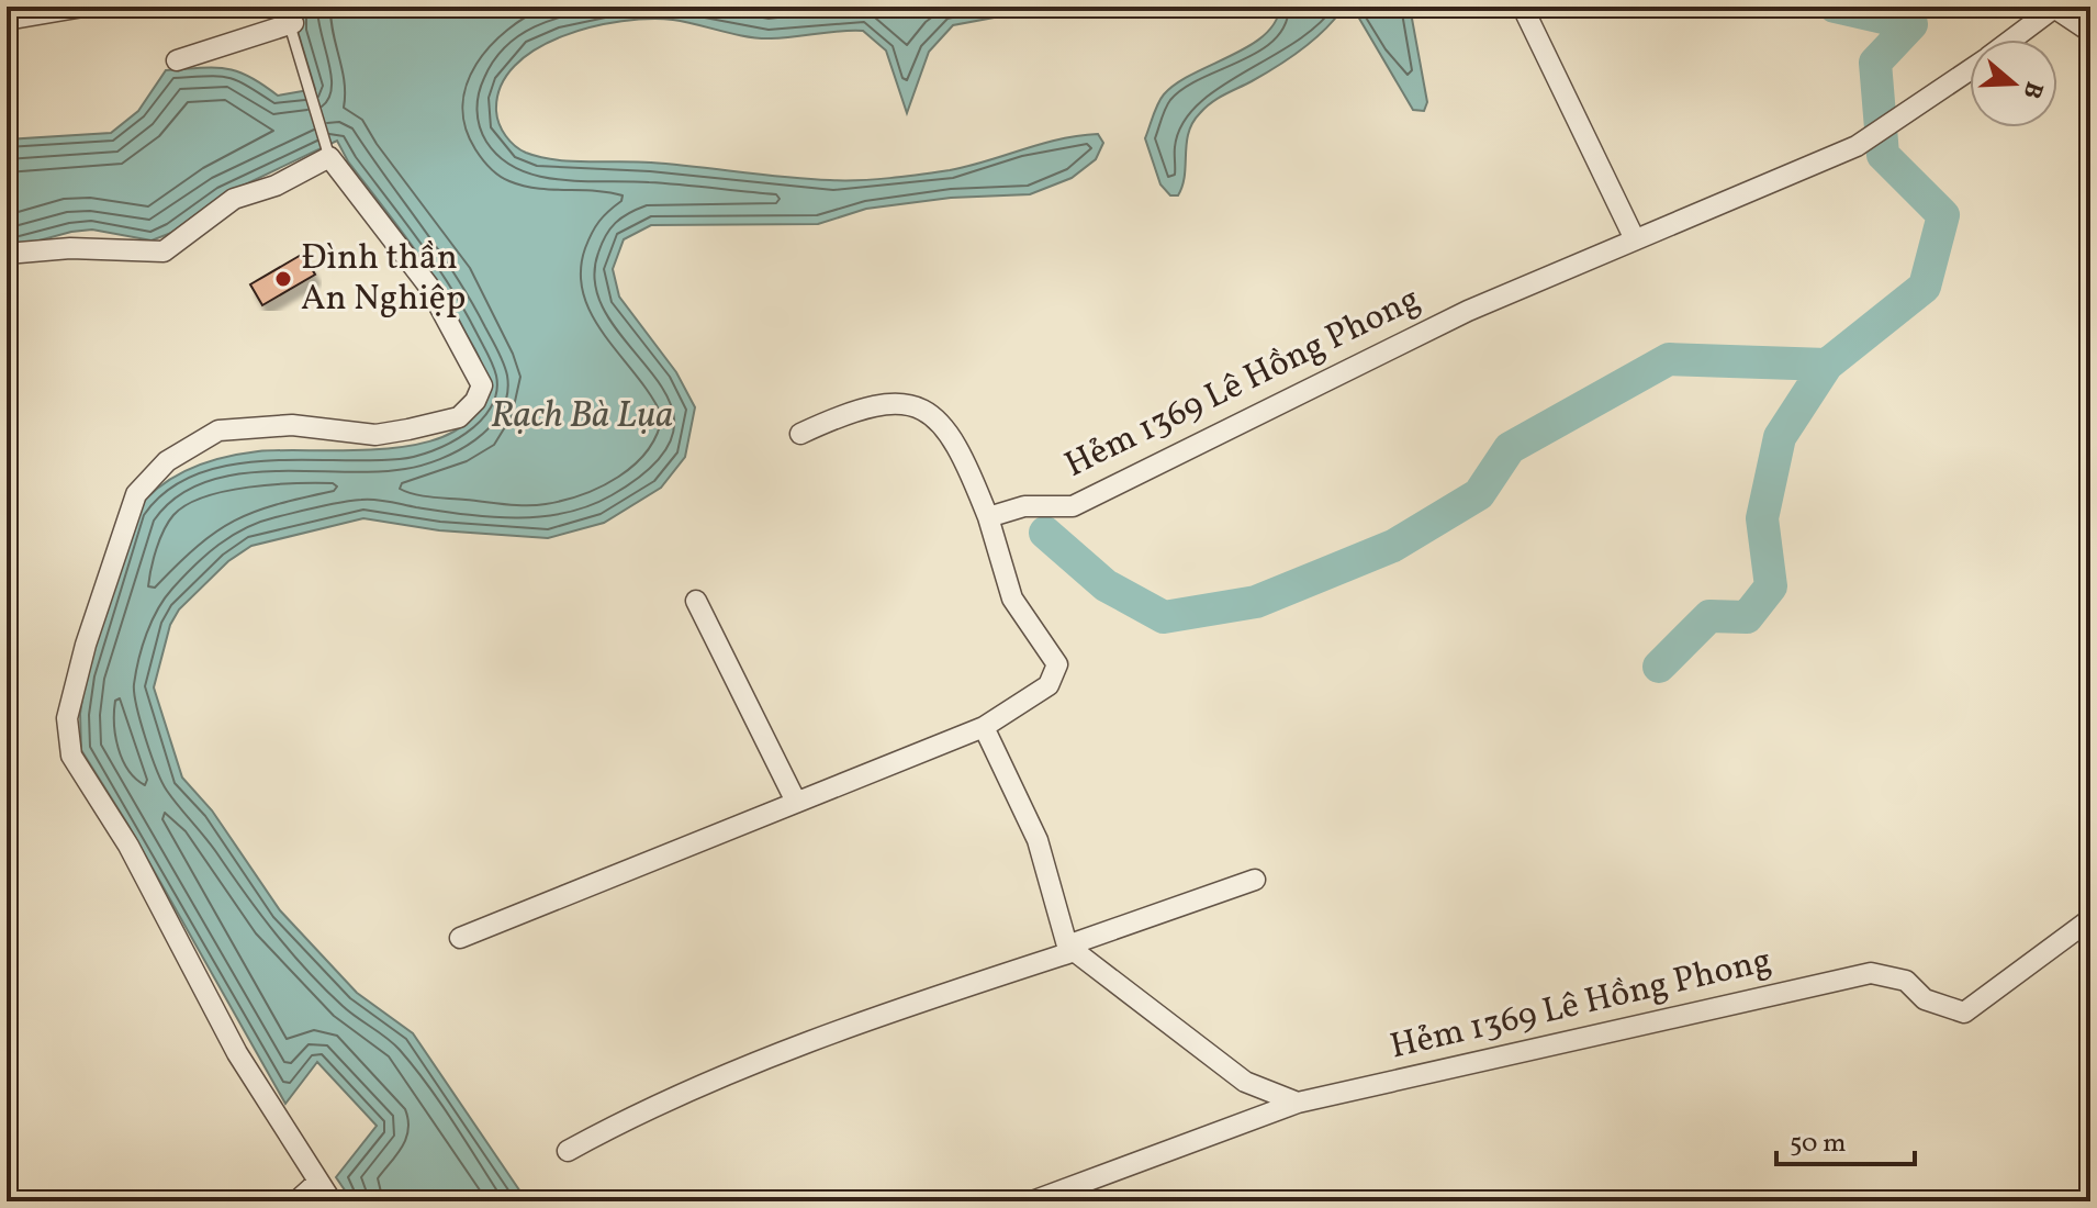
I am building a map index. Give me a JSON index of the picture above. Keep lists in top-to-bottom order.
{
  "streets": {
    "street": ["Hẻm 1369 Lê Hồng Phong"]
  },
  "water": ["Rạch Bà Lụa"],
  "places": ["Đình thần An Nghiệp"],
  "scale_bar": "50 m",
  "north": "right"
}
